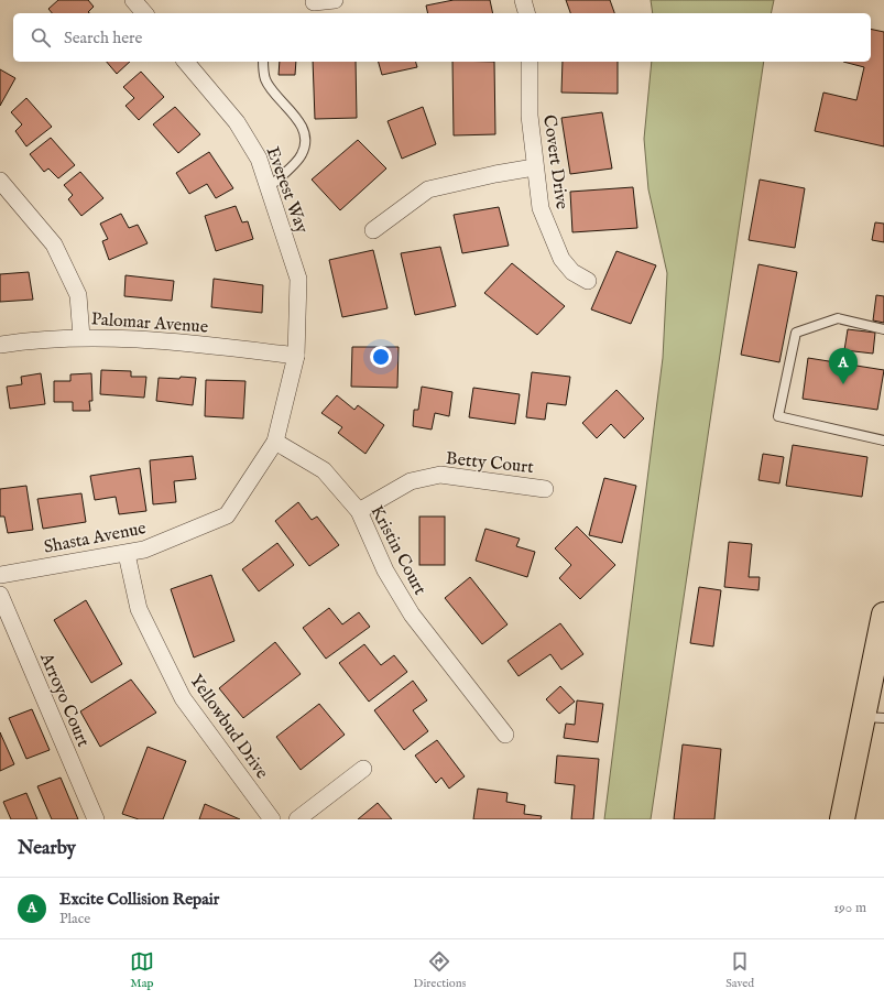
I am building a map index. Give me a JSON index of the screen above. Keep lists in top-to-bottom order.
{
  "streets": {
    "street": [
      "Covert Drive",
      "Everest Way",
      "Palomar Avenue",
      "Betty Court",
      "Shasta Avenue",
      "Kristin Court",
      "Arroyo Court",
      "Yellowbud Drive"
    ]
  },
  "crossings": [
    ["Everest Way", "Palomar Avenue"],
    ["Everest Way", "Shasta Avenue"],
    ["Palomar Avenue", "Shasta Avenue"],
    ["Betty Court", "Kristin Court"],
    ["Shasta Avenue", "Kristin Court"],
    ["Shasta Avenue", "Yellowbud Drive"]
  ],
  "page": {
    "search": "Search here",
    "pins": "A",
    "heading": "Nearby",
    "list": [
      {
        "mark": "A",
        "name": "Excite Collision Repair",
        "note": "Place",
        "value": "190 m"
      }
    ],
    "nav": ["Map", "Directions", "Saved"]
  }
}
